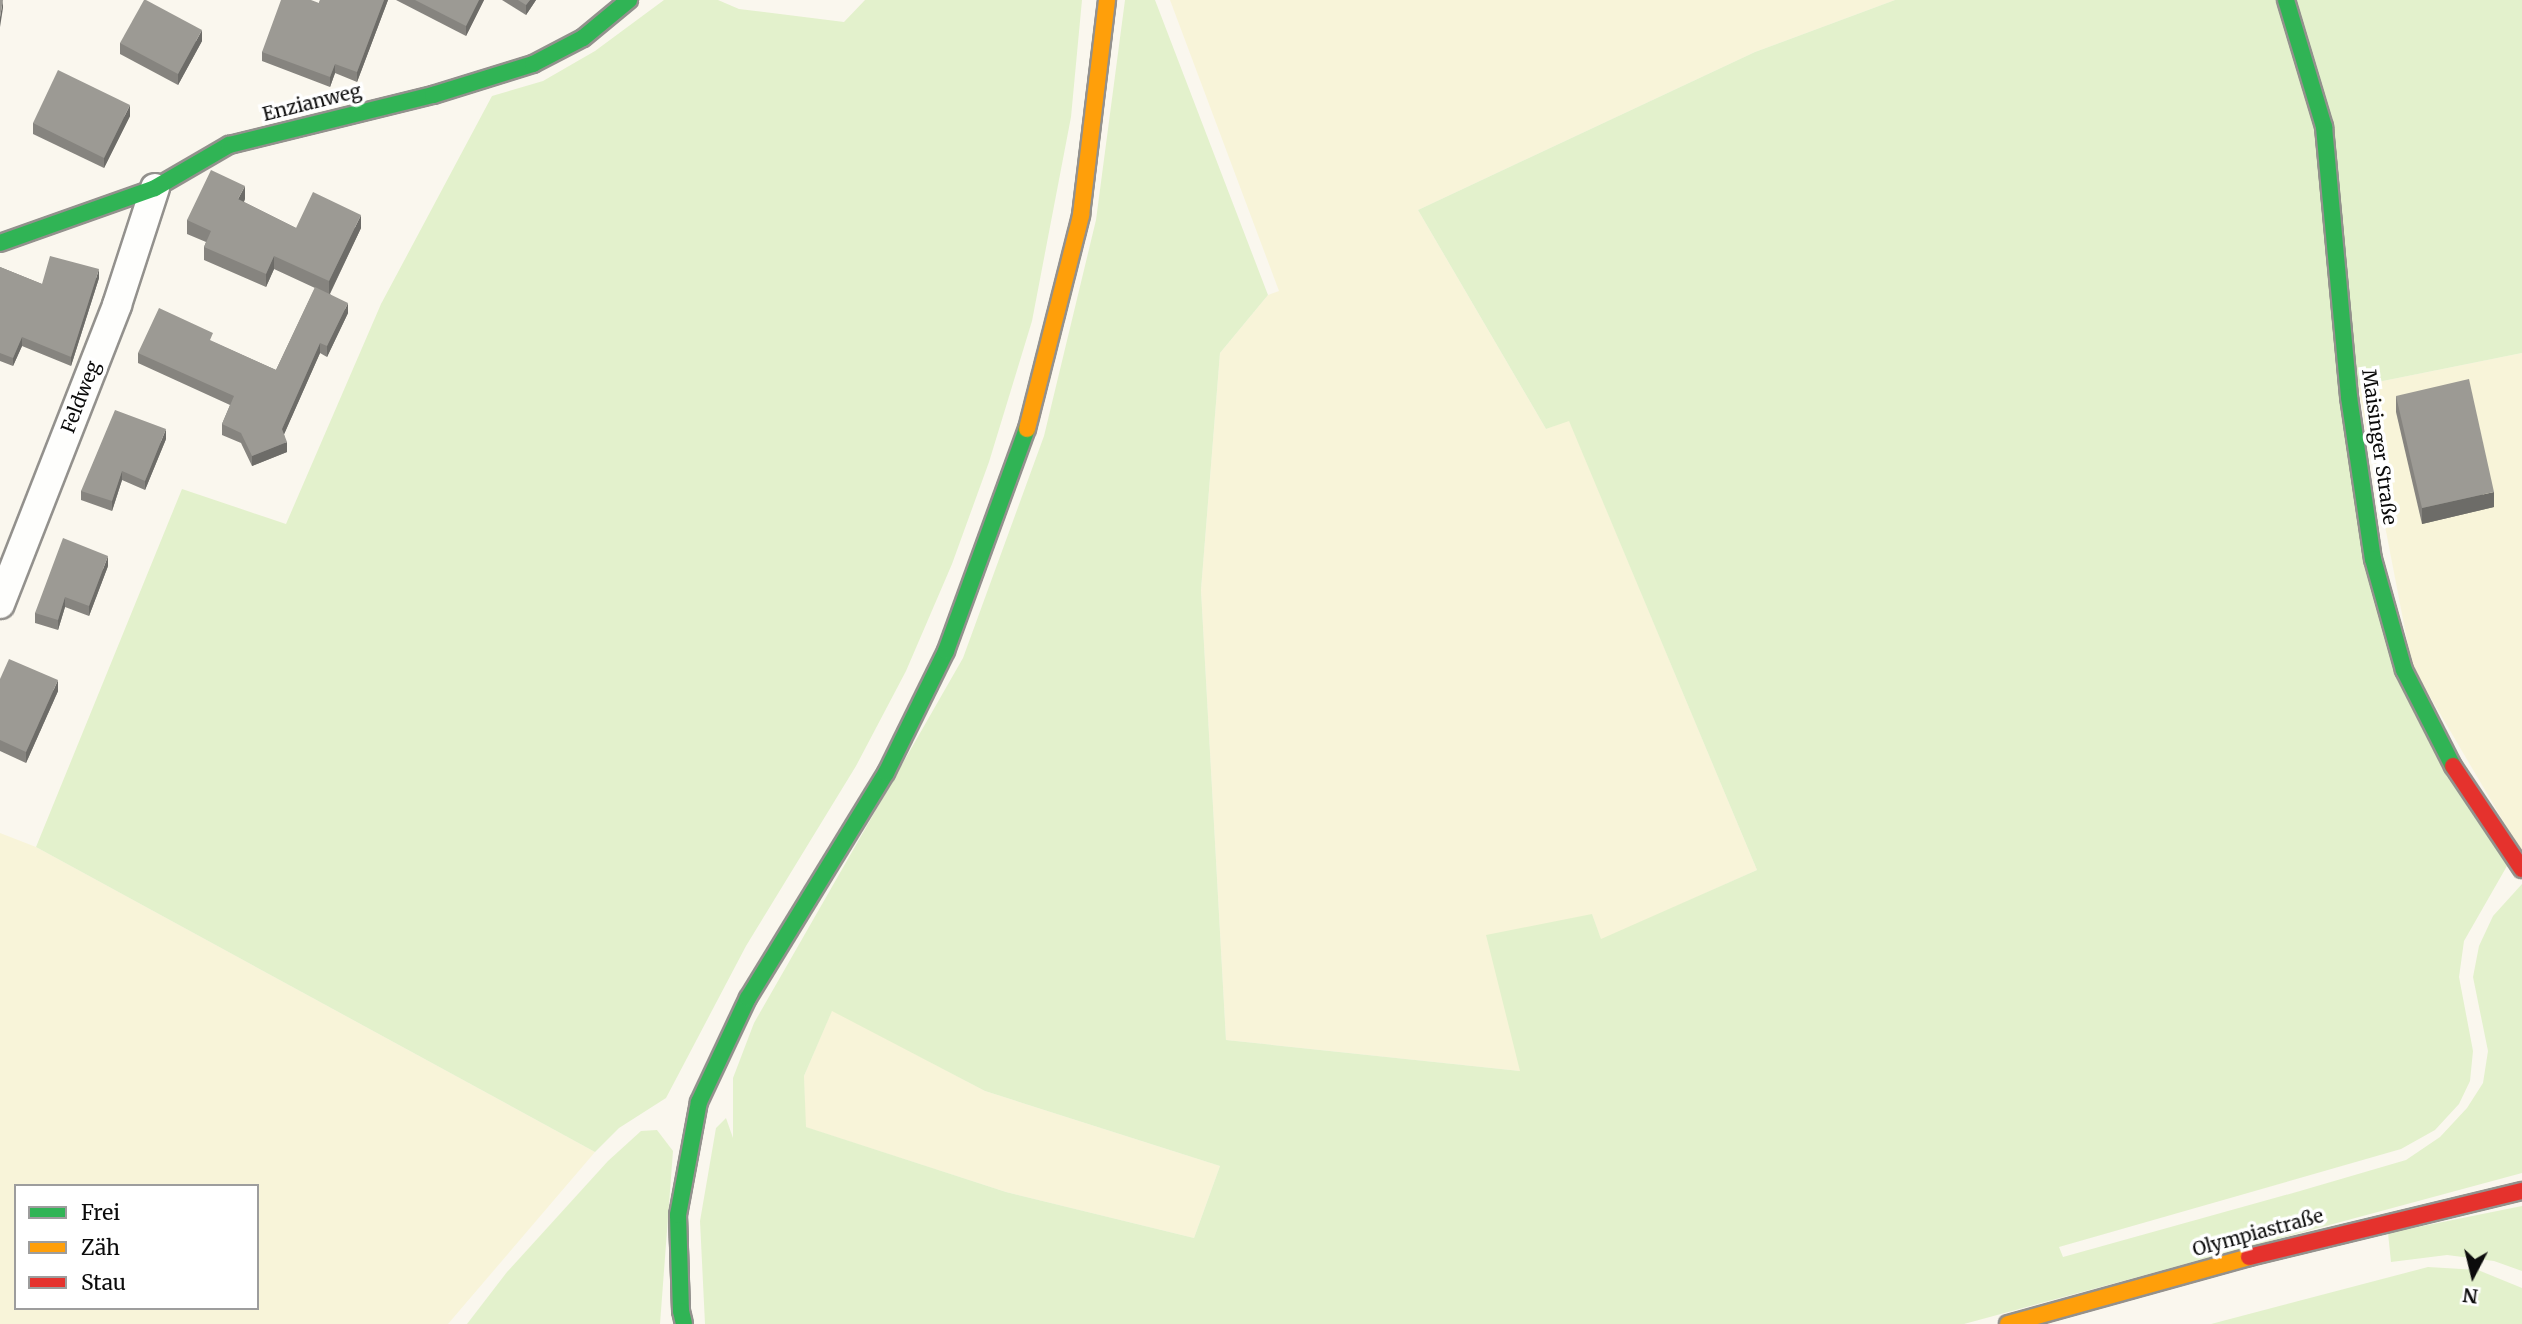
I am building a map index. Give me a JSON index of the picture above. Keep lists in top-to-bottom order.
{
  "streets": {
    "street": [
      "Enzianweg",
      "Feldweg",
      "Maisinger Straße",
      "Olympiastraße"
    ]
  },
  "crossings": [
    ["Enzianweg", "Feldweg"]
  ],
  "legend": ["Frei", "Zäh", "Stau"],
  "north": "bottom"
}
